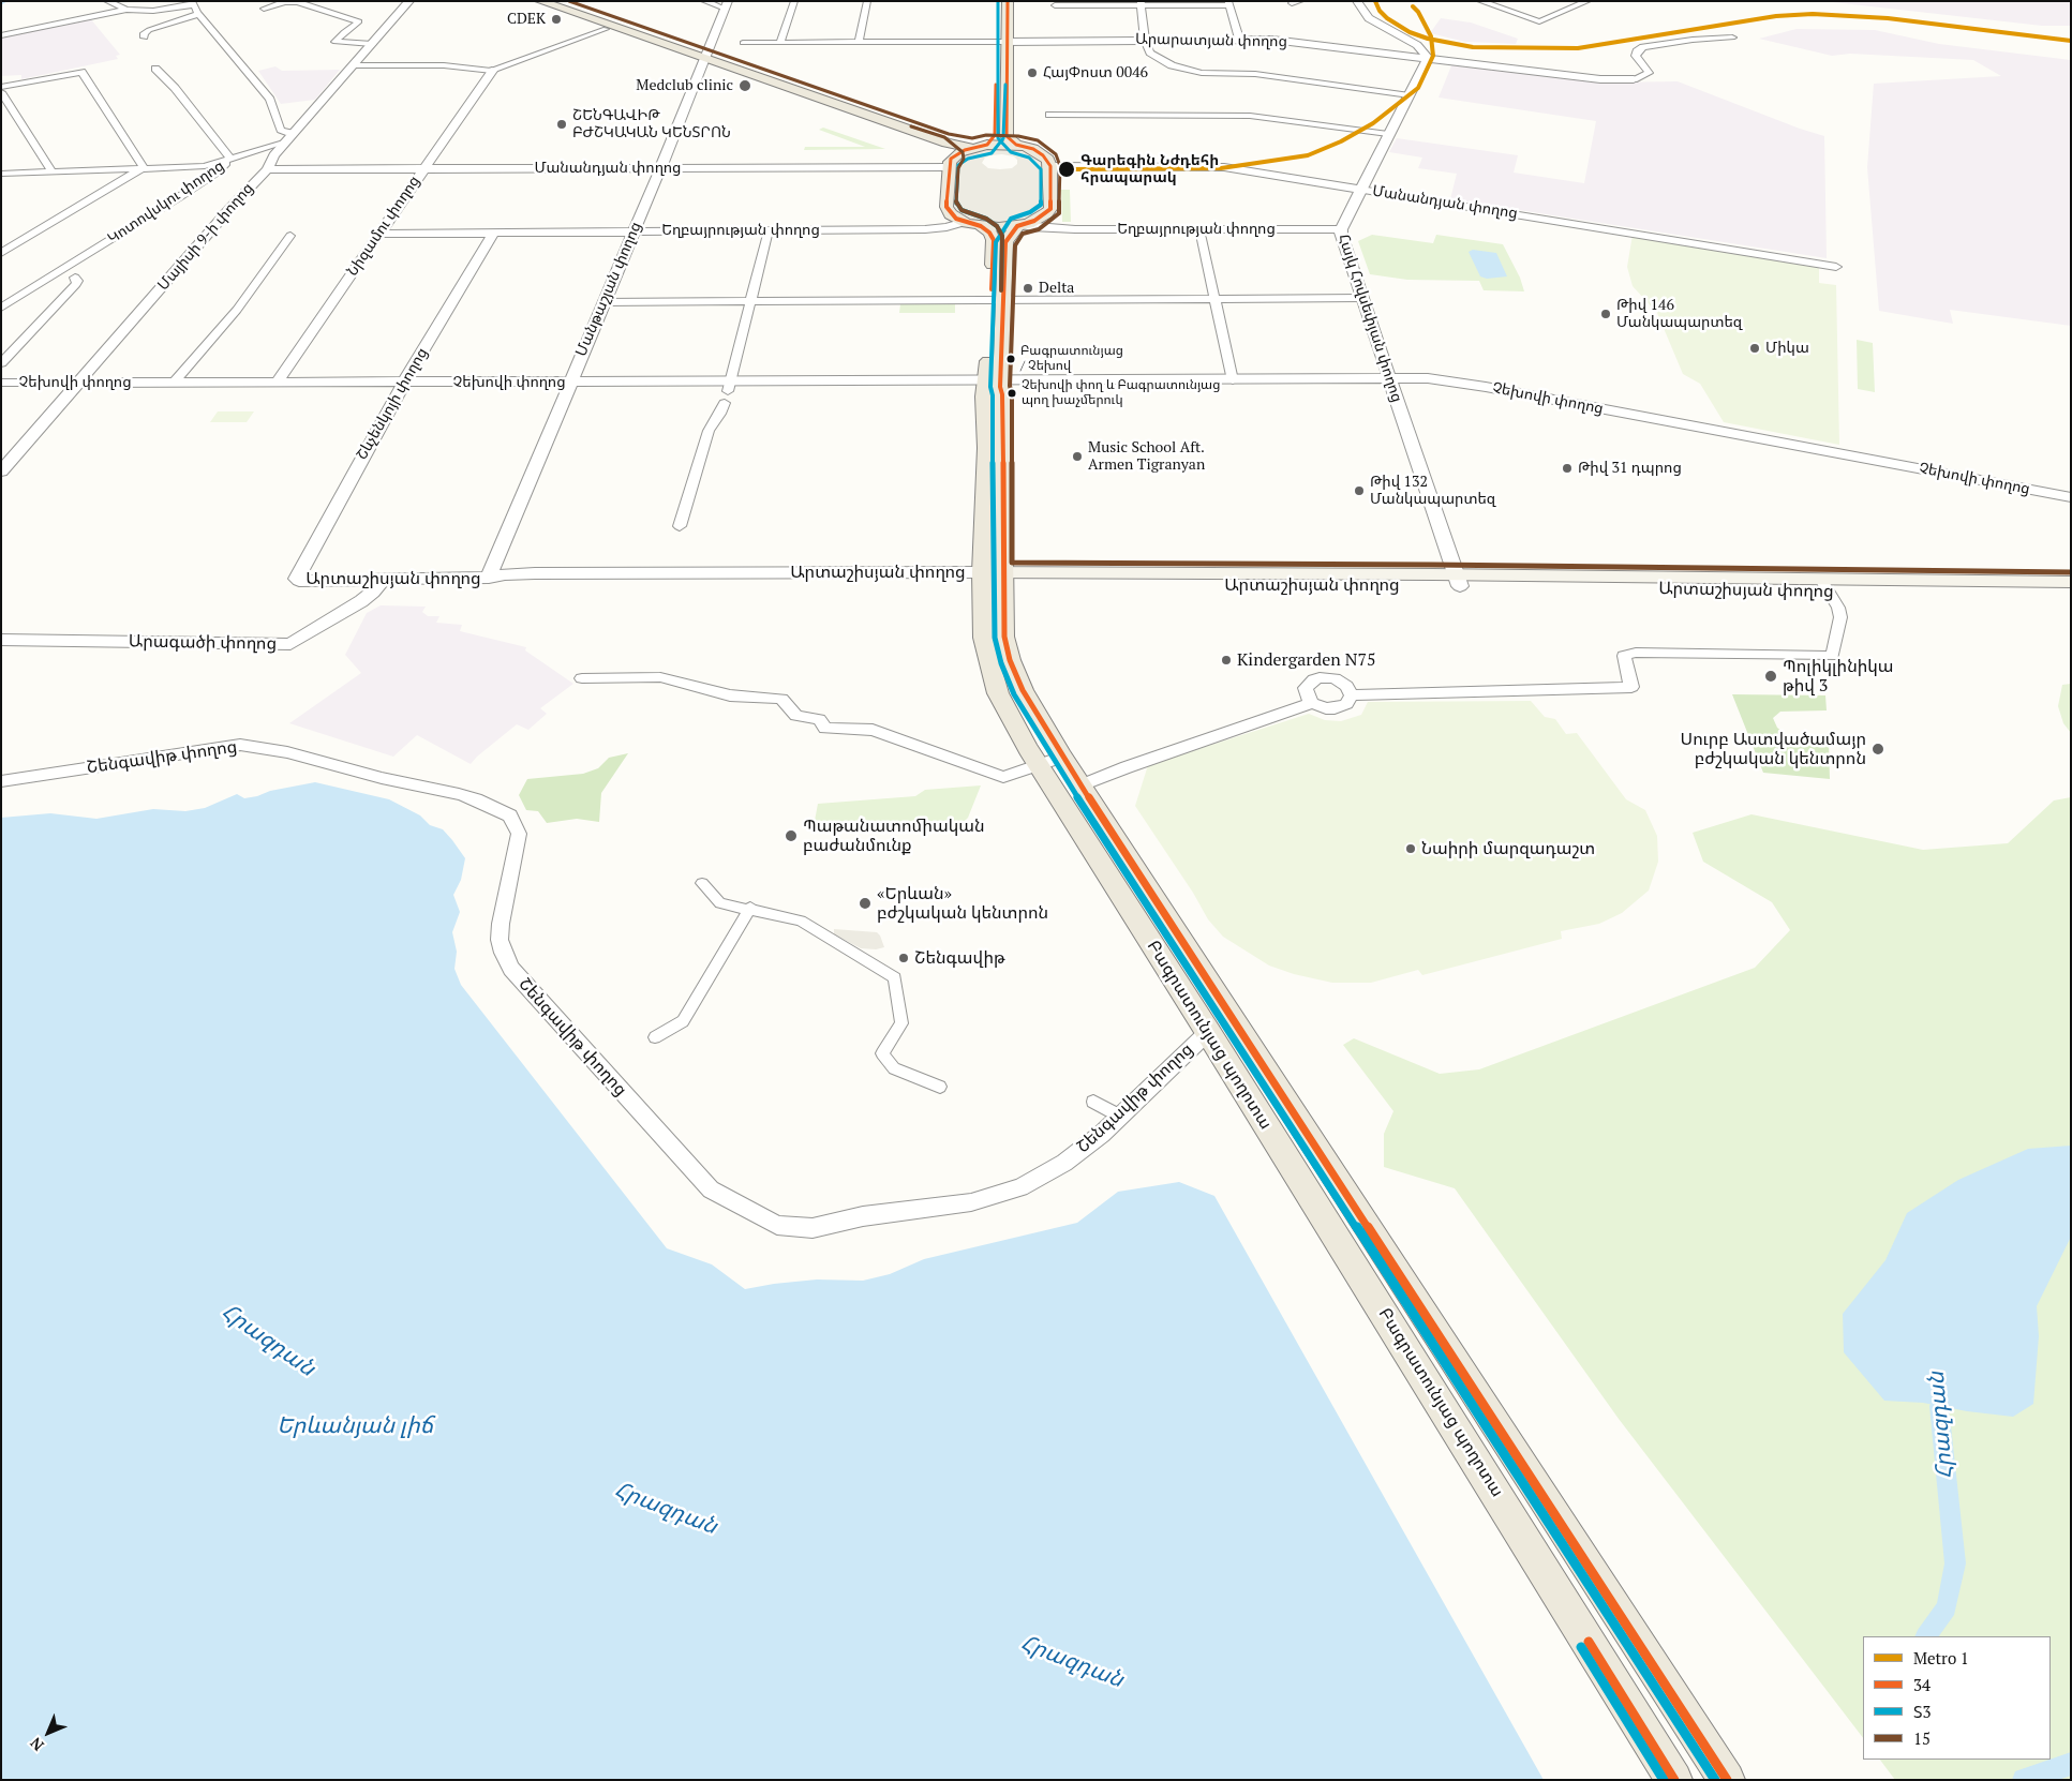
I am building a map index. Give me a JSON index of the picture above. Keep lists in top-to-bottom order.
{
  "streets": {
    "main road": ["Արտաշիսյան փողոց", "Բագրատունյաց պողոտա"],
    "street": [
      "Արարատյան փողոց",
      "Մանանդյան փողոց",
      "Կոտովսկու փողոց",
      "Նիզամու փողոց",
      "Եղբայրության փողոց",
      "Մայիսի 9-ի փողոց",
      "Մանթաշյան փողոց",
      "Հայկ Հովսեփյան փողոց",
      "Չեխովի փողոց",
      "Շևչենկոյի փողոց",
      "Արագածի փողոց",
      "Շենգավիթ փողոց"
    ]
  },
  "crossings": [
    ["Արարատյան փողոց", "Հայկ Հովսեփյան փողոց"],
    ["Մանանդյան փողոց", "Նիզամու փողոց"],
    ["Մանանդյան փողոց", "Եղբայրության փողոց"],
    ["Մանանդյան փողոց", "Մայիսի 9-ի փողոց"],
    ["Մանանդյան փողոց", "Մանթաշյան փողոց"],
    ["Մանանդյան փողոց", "Հայկ Հովսեփյան փողոց"],
    ["Մանանդյան փողոց", "Բագրատունյաց պողոտա"],
    ["Նիզամու փողոց", "Եղբայրության փողոց"],
    ["Նիզամու փողոց", "Չեխովի փողոց"],
    ["Եղբայրության փողոց", "Մանթաշյան փողոց"],
    ["Եղբայրության փողոց", "Հայկ Հովսեփյան փողոց"],
    ["Եղբայրության փողոց", "Շևչենկոյի փողոց"],
    ["Եղբայրության փողոց", "Բագրատունյաց պողոտա"],
    ["Մայիսի 9-ի փողոց", "Չեխովի փողոց"],
    ["Մանթաշյան փողոց", "Չեխովի փողոց"],
    ["Մանթաշյան փողոց", "Արտաշիսյան փողոց"],
    ["Հայկ Հովսեփյան փողոց", "Չեխովի փողոց"],
    ["Հայկ Հովսեփյան փողոց", "Արտաշիսյան փողոց"],
    ["Չեխովի փողոց", "Շևչենկոյի փողոց"],
    ["Չեխովի փողոց", "Բագրատունյաց պողոտա"],
    ["Շևչենկոյի փողոց", "Արտաշիսյան փողոց"],
    ["Արտաշիսյան փողոց", "Արագածի փողոց"],
    ["Արտաշիսյան փողոց", "Բագրատունյաց պողոտա"],
    ["Շենգավիթ փողոց", "Բագրատունյաց պողոտա"]
  ],
  "water": ["Հրազդան", "Երևանյան լիճ"],
  "places": [
    "CDEK",
    "ՀայՓոստ 0046",
    "Medclub clinic",
    "ՇԵՆԳԱՎԻԹ ԲԺՇԿԱԿԱՆ ԿԵՆՏՐՈՆ",
    "Գարեգին Նժդեհի հրապարակ",
    "Delta",
    "Թիվ 146 Մանկապարտեզ",
    "Միկա",
    "Բագրատունյաց / Չեխով",
    "Չեխովի փող և Բագրատունյաց պող խաչմերուկ",
    "Music School Aft. Armen Tigranyan",
    "Թիվ 31 դպրոց",
    "Թիվ 132 Մանկապարտեզ",
    "Kindergarden N75",
    "Պոլիկլինիկա թիվ 3",
    "Սուրբ Աստվածամայր բժշկական կենտրոն",
    "Պաթանատոմիական բաժանմունք",
    "Նաիրի մարզադաշտ",
    "«Երևան» բժշկական կենտրոն",
    "Շենգավիթ"
  ],
  "lines": [
    "metro line 1",
    "transit line 34",
    "transit line Տ3",
    "transit line 15"
  ],
  "legend": [
    "Metro 1",
    "34",
    "Տ3",
    "15"
  ],
  "north": "bottom left"
}
